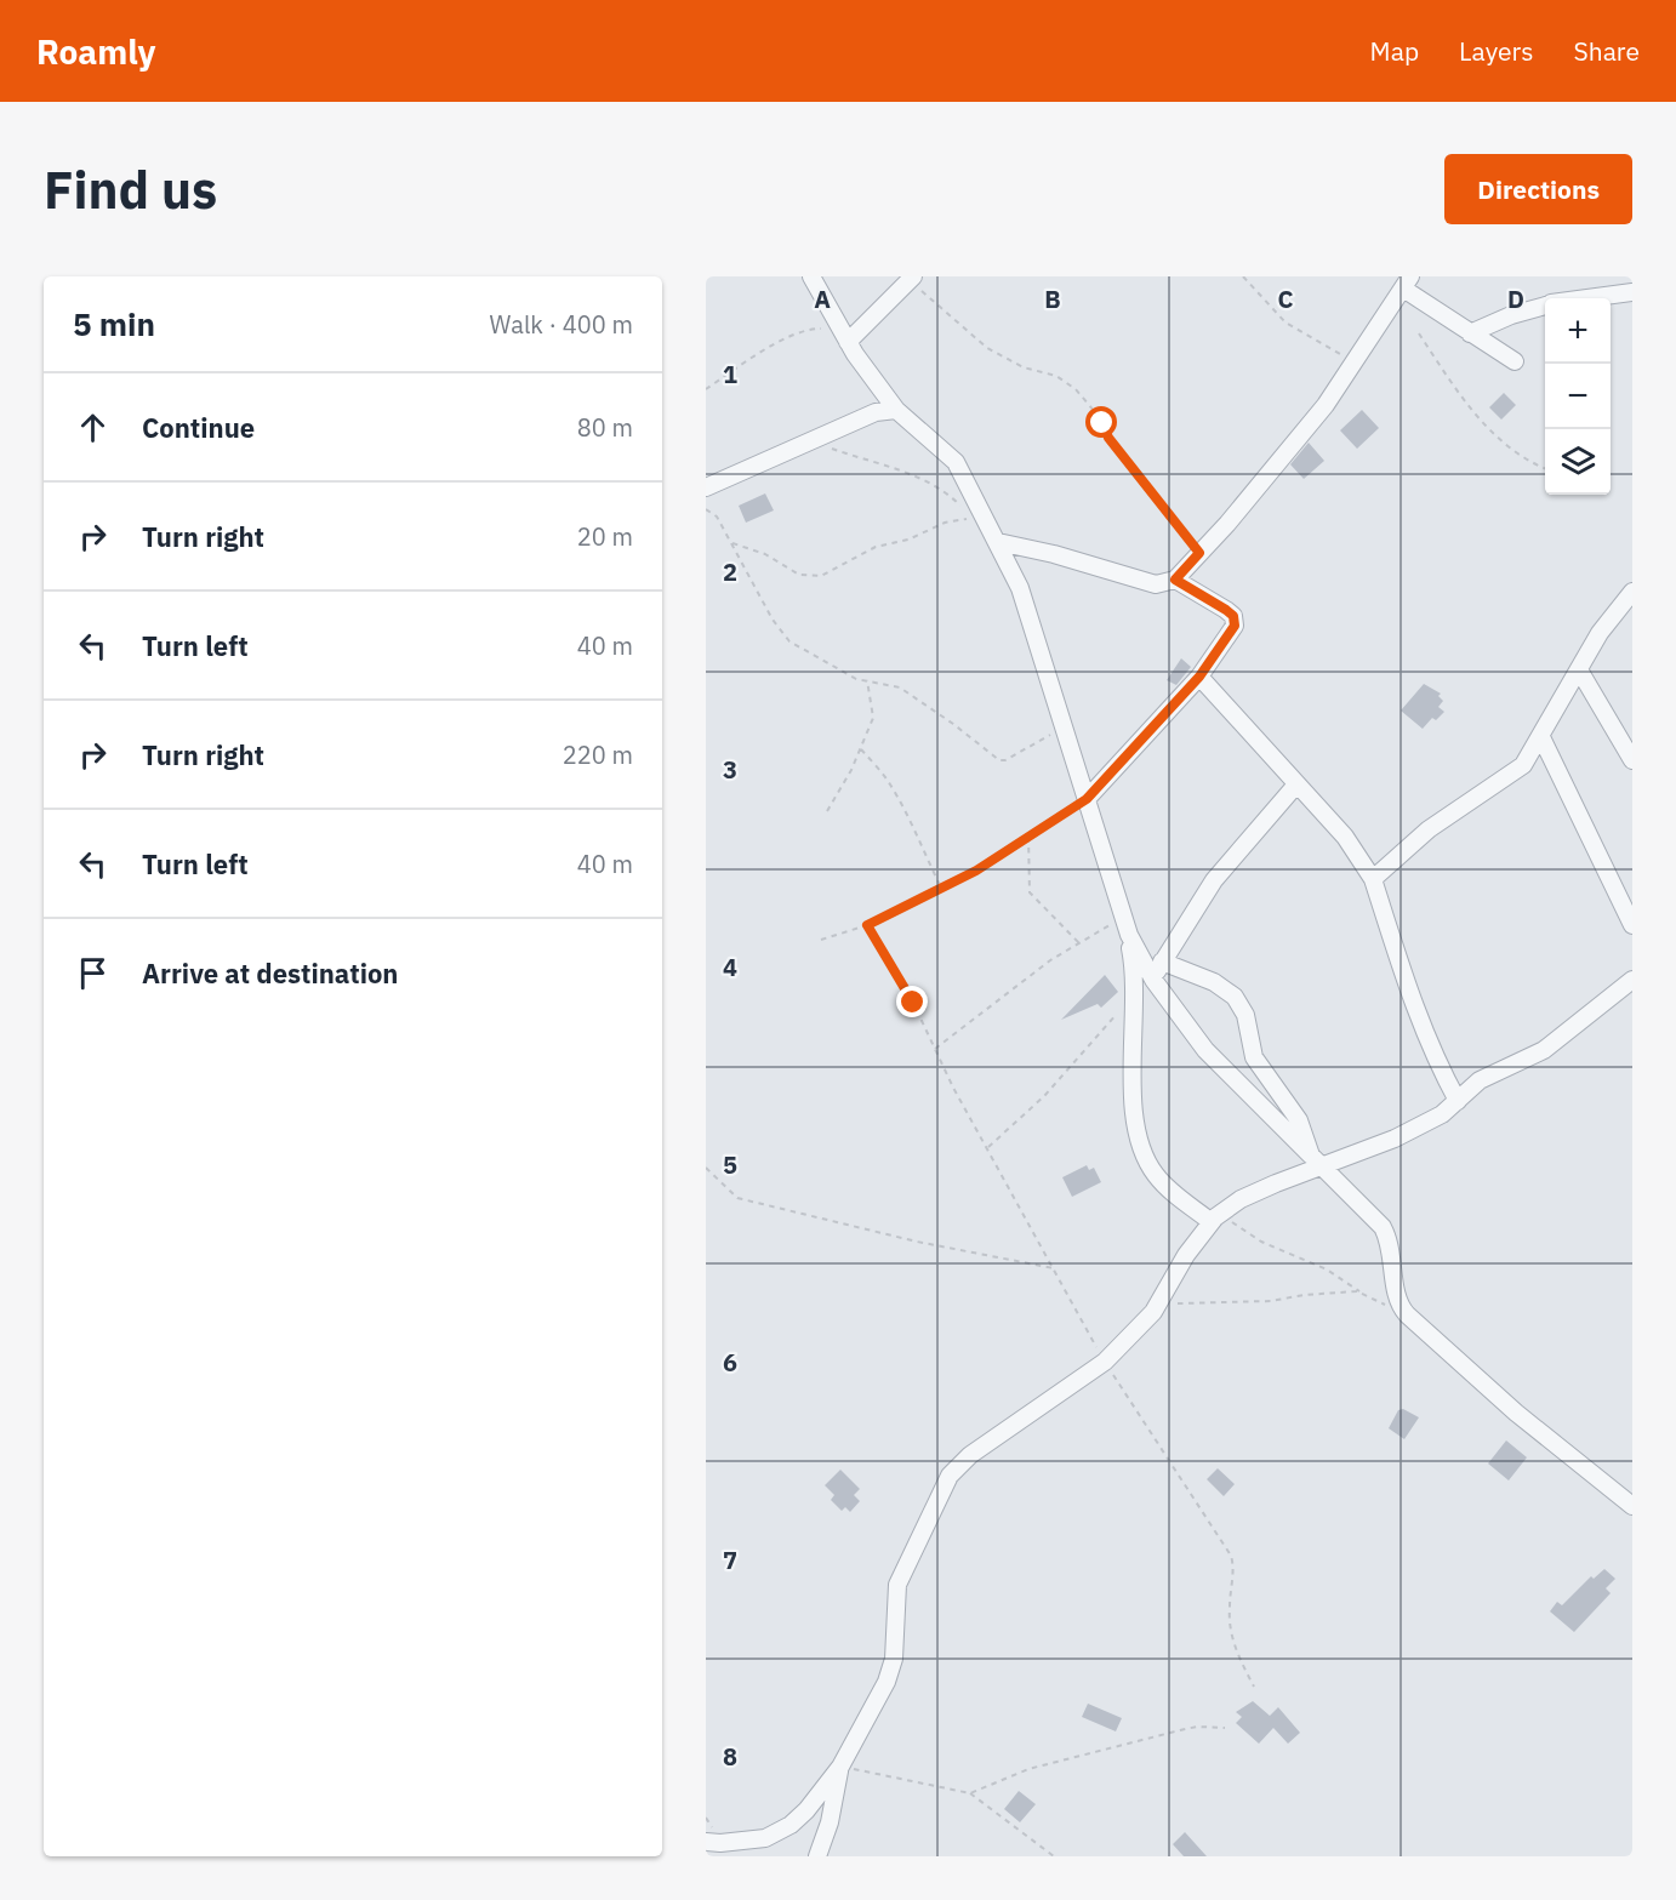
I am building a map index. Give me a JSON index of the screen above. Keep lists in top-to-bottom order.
{
  "page": {
    "header": "Roamly",
    "nav": ["Map", "Layers", "Share"],
    "buttons": "Directions",
    "title": "Find us",
    "heading": ["5 min", "Walk · 400 m"],
    "map_buttons": ["+", "−"],
    "list": [
      ["Continue", "80 m"],
      ["Turn right", "20 m"],
      ["Turn left", "40 m"],
      ["Turn right", "220 m"],
      ["Turn left", "40 m"],
      "Arrive at destination"
    ]
  },
  "grid": {
    "columns": [
      "A",
      "B",
      "C",
      "D"
    ],
    "rows": [
      "1",
      "2",
      "3",
      "4",
      "5",
      "6",
      "7",
      "8"
    ]
  }
}
